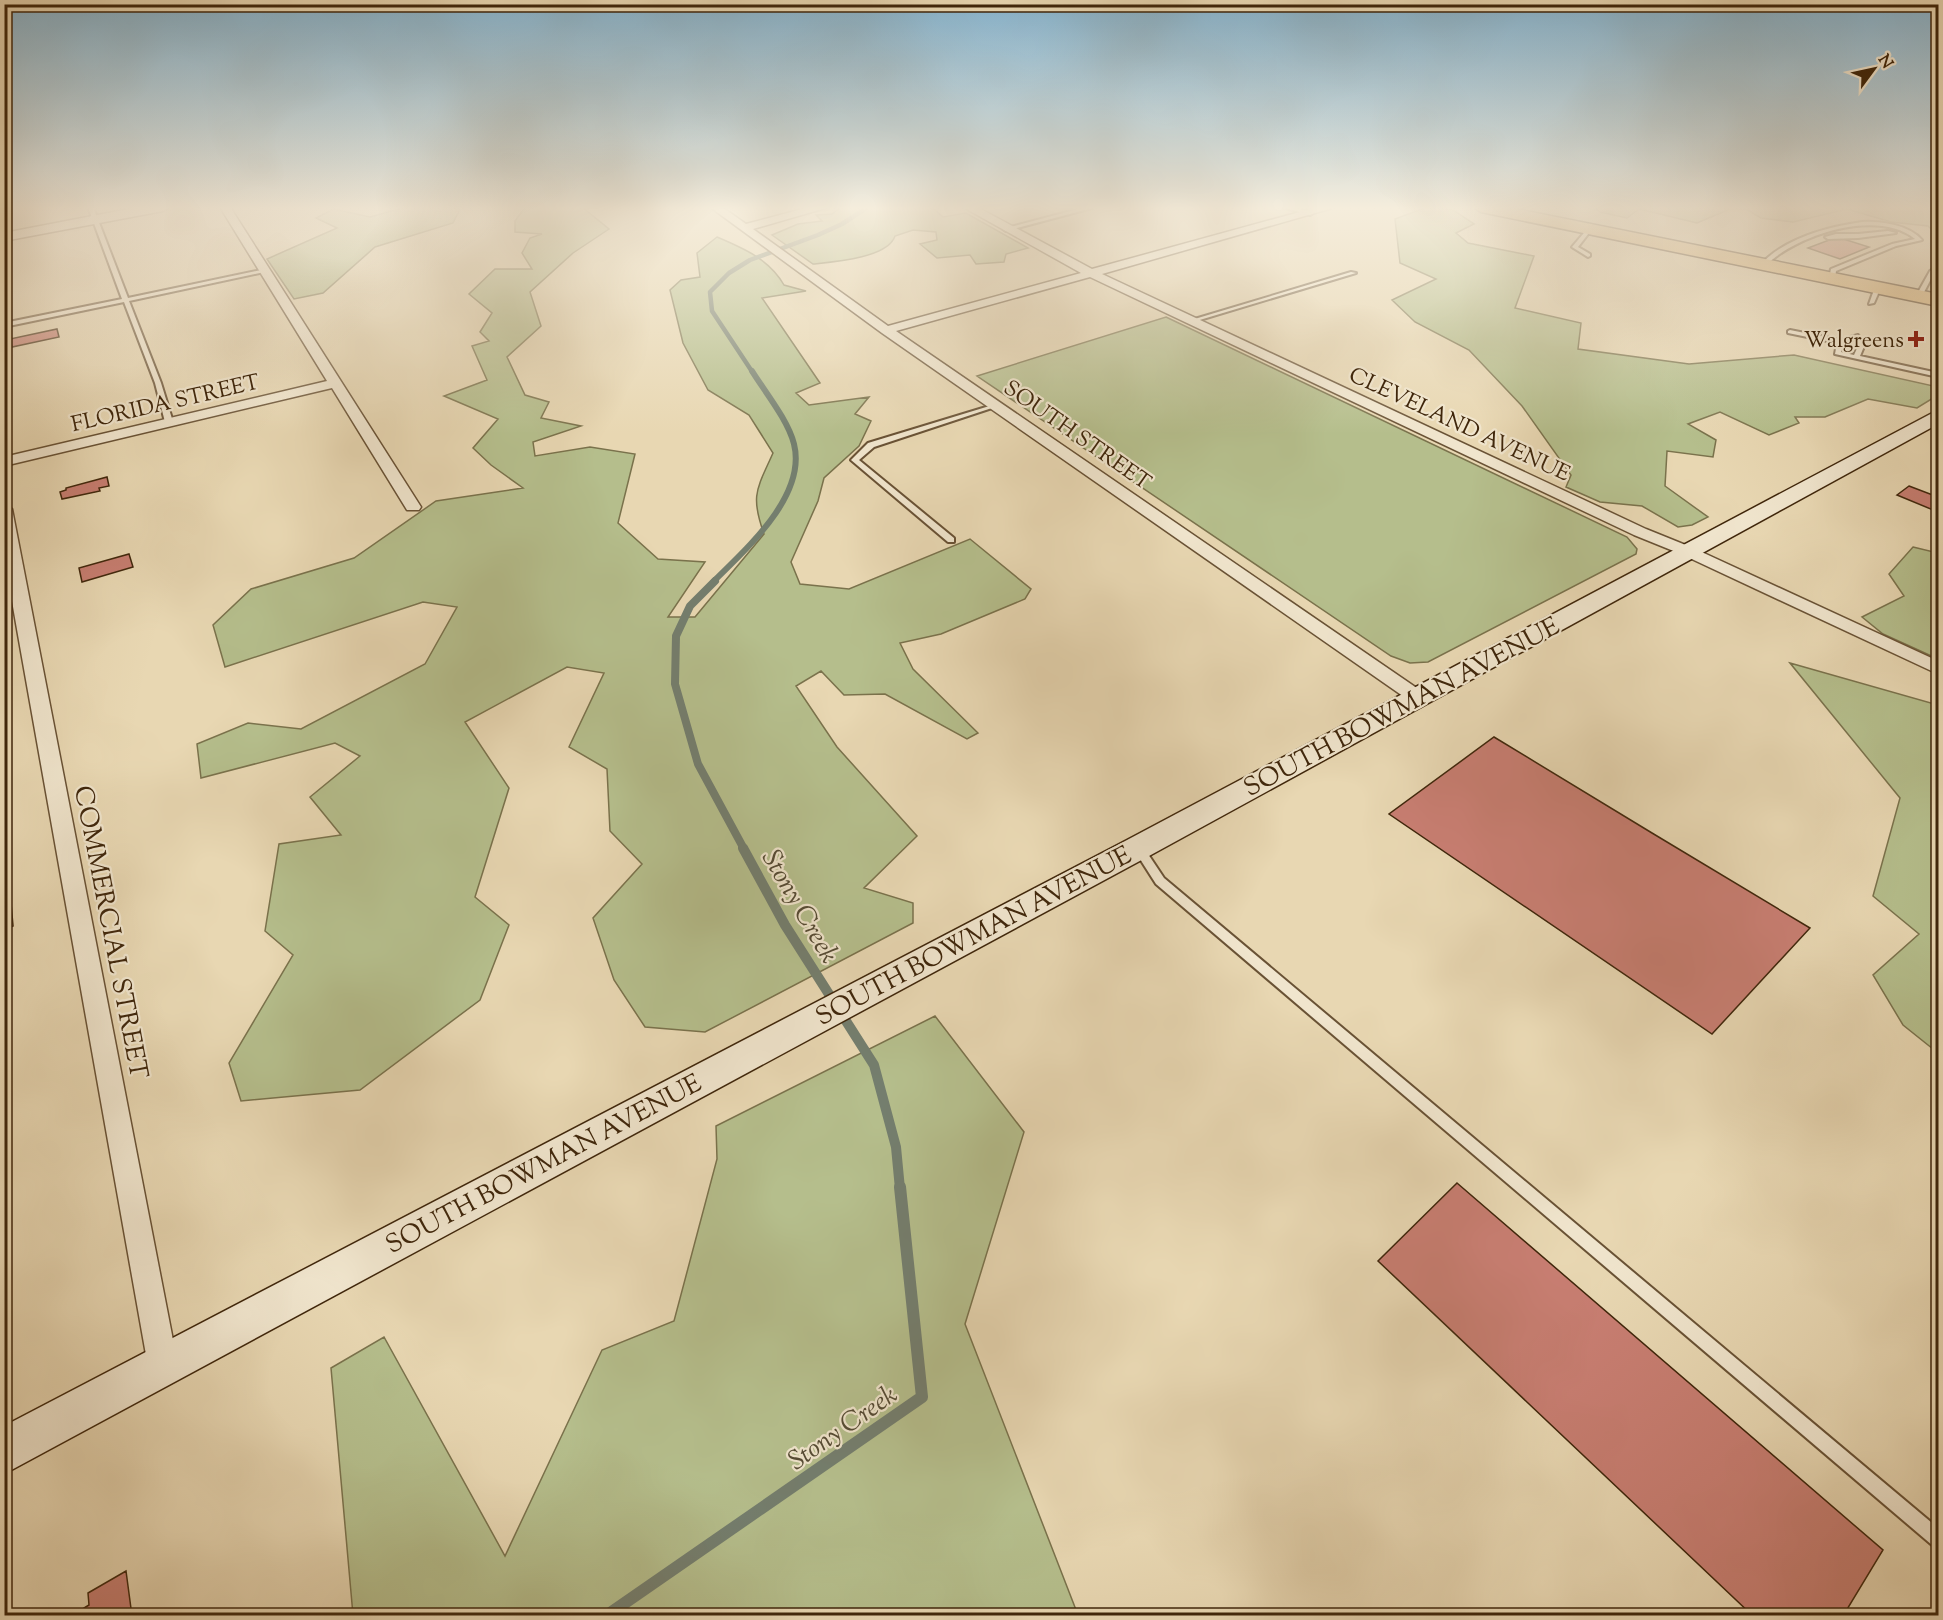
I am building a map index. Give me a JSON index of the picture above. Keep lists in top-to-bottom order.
{
  "streets": {
    "main road": ["SOUTH BOWMAN AVENUE"],
    "street": [
      "FLORIDA STREET",
      "CLEVELAND AVENUE",
      "SOUTH STREET",
      "COMMERCIAL STREET"
    ]
  },
  "crossings": [
    ["CLEVELAND AVENUE", "SOUTH BOWMAN AVENUE"],
    ["SOUTH STREET", "SOUTH BOWMAN AVENUE"],
    ["SOUTH BOWMAN AVENUE", "COMMERCIAL STREET"]
  ],
  "water": ["Stony Creek"],
  "places": {
    "health": ["Walgreens"]
  },
  "north": "top right"
}
